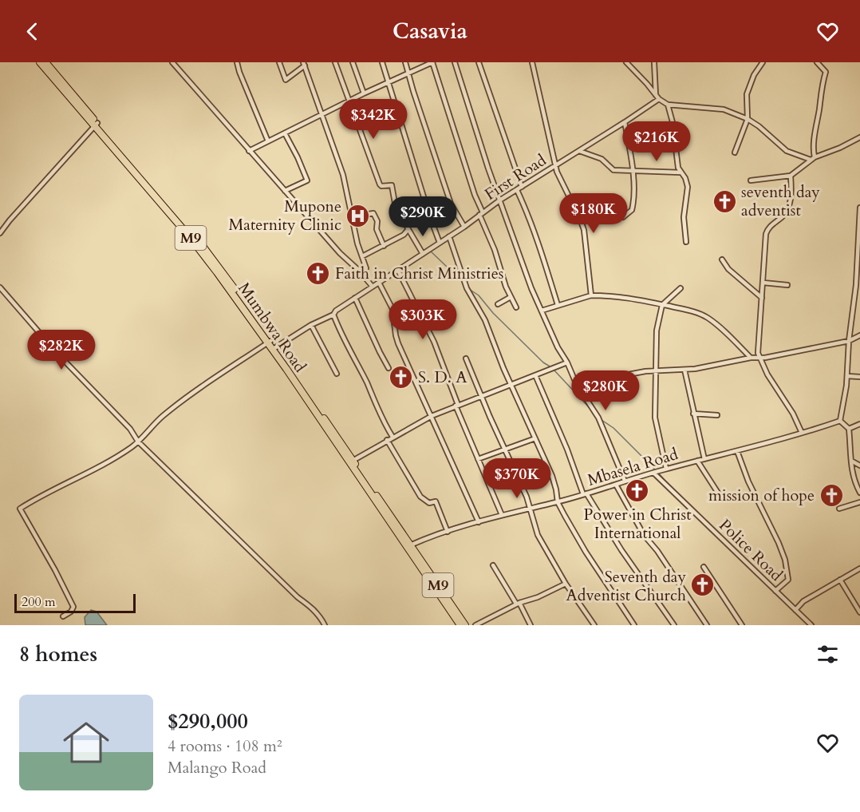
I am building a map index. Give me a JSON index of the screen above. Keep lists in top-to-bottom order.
{
  "streets": {
    "main road": ["M9", "Mumbwa Road"],
    "street": ["First Road", "Mbasela Road", "Police Road"]
  },
  "crossings": [
    ["First Road", "Mumbwa Road"],
    ["Mumbwa Road", "Mbasela Road"],
    ["Mbasela Road", "Police Road"]
  ],
  "places": {
    "church": [
      "seventh day adventist",
      "Faith in Christ Ministries",
      "S. D. A",
      "Power in Christ International",
      "mission of hope",
      "Seventh day Adventist Church"
    ],
    "hospital": ["Mupone Maternity Clinic"]
  },
  "scale_bar": "200 m",
  "page": {
    "header": "Casavia",
    "price": [
      "$342K",
      "$216K",
      "$180K",
      "$290K",
      "$303K",
      "$282K",
      "$280K",
      "$370K"
    ],
    "scale": "200 m",
    "heading": "8 homes",
    "list": [
      {
        "name": "$290,000",
        "note": "4 rooms · 108 m² · Malango Road"
      }
    ]
  }
}
